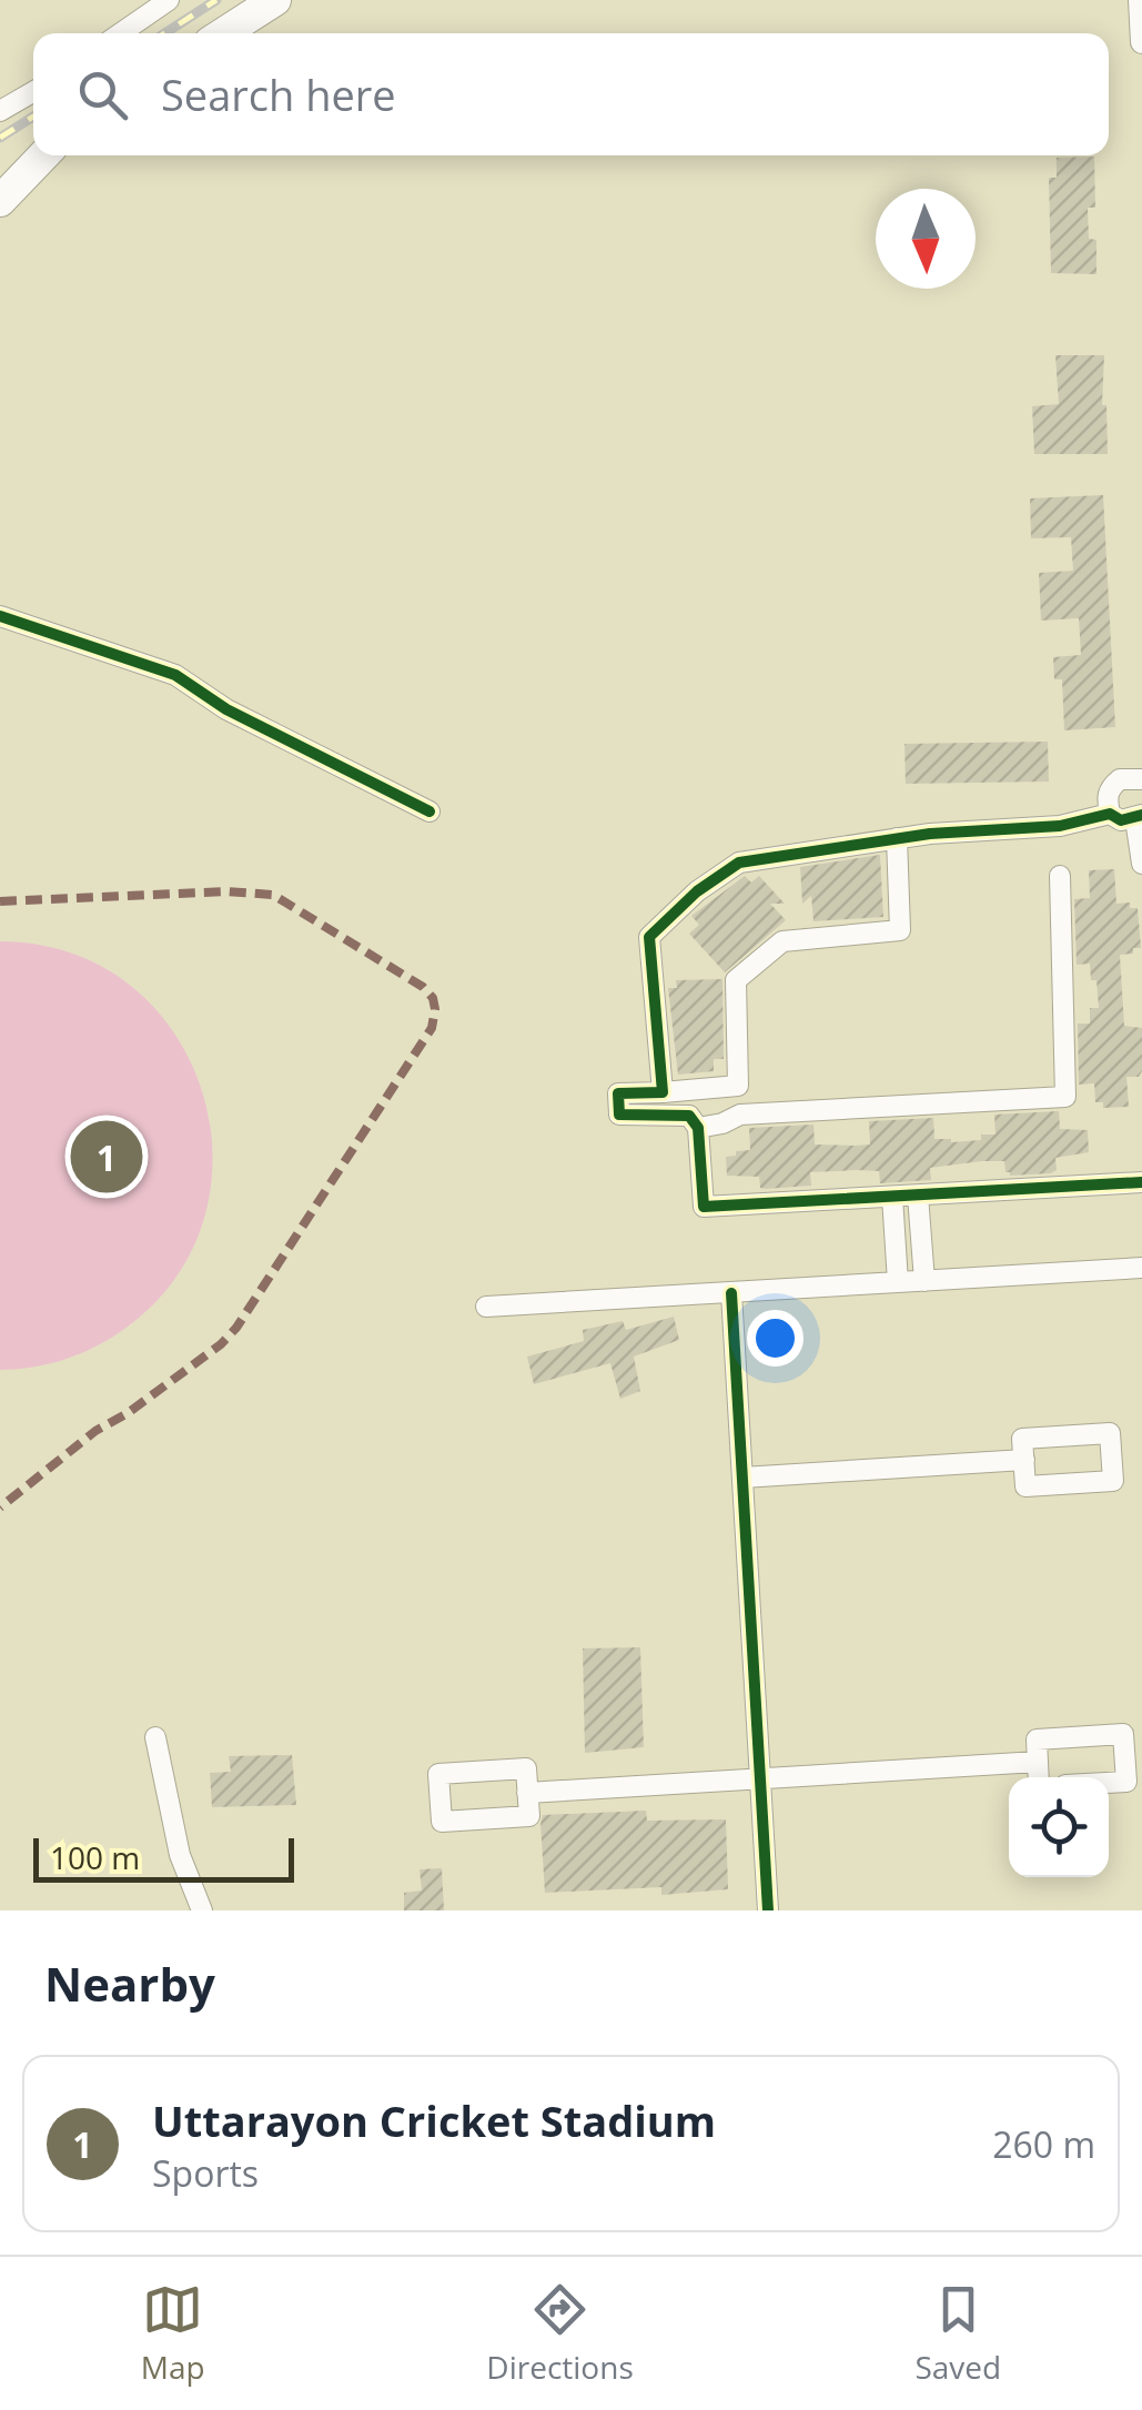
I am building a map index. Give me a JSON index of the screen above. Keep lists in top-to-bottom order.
{
  "scale_bar": "100 m",
  "north": "bottom",
  "page": {
    "search": "Search here",
    "pins": "1",
    "scale": "100 m",
    "heading": "Nearby",
    "list": [
      {
        "mark": "1",
        "name": "Uttarayon Cricket Stadium",
        "note": "Sports",
        "value": "260 m"
      }
    ],
    "nav": ["Map", "Directions", "Saved"]
  }
}
